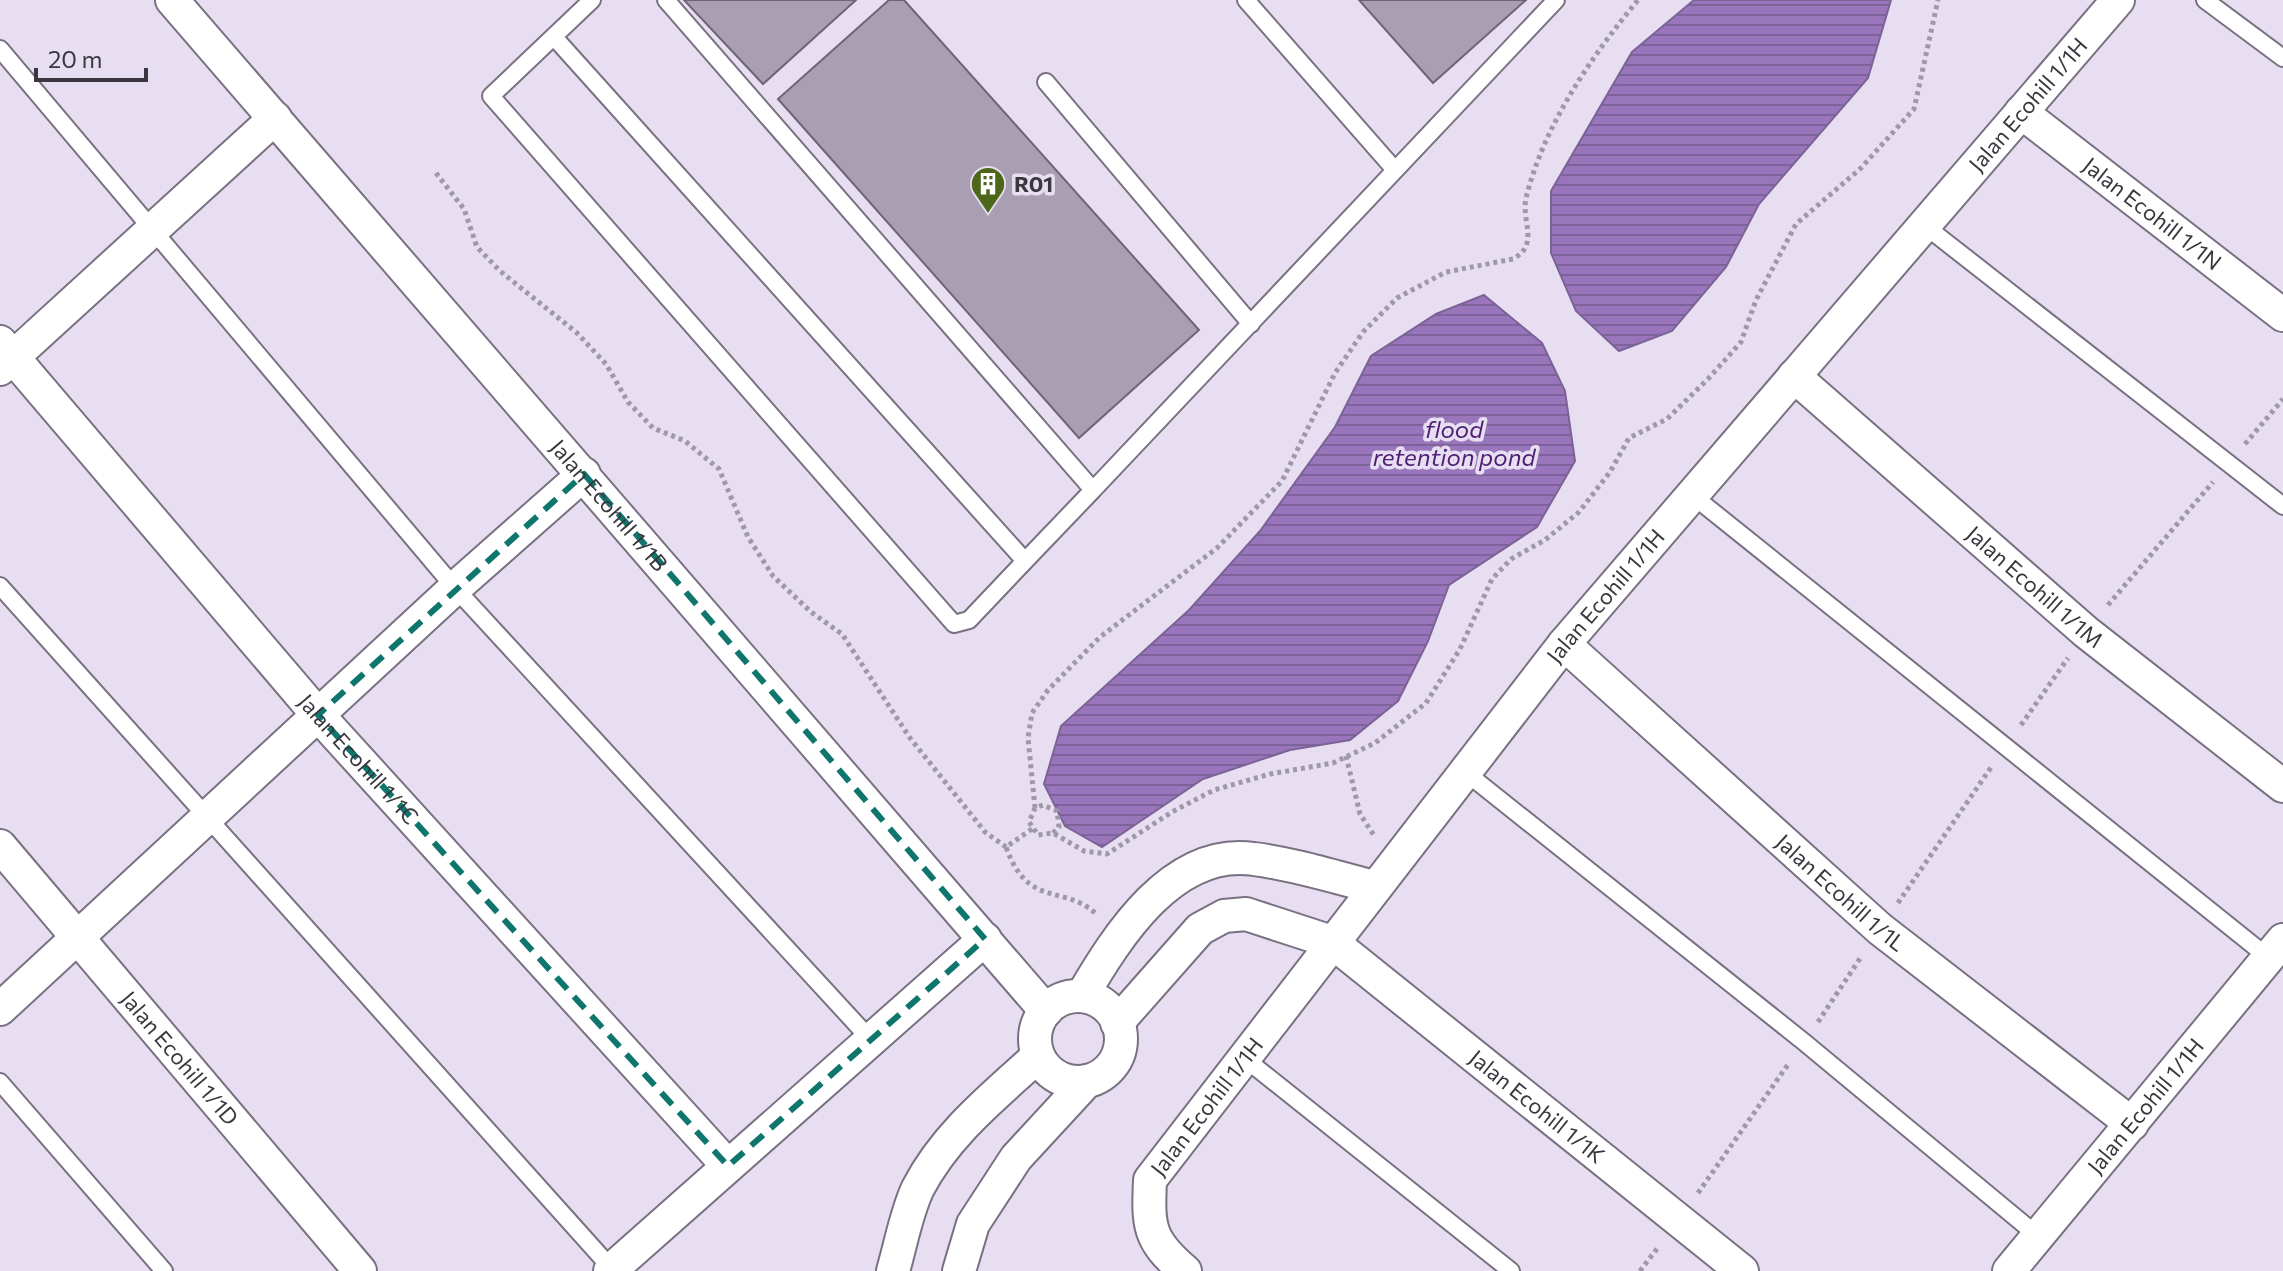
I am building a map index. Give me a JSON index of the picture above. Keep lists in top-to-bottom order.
{
  "streets": {
    "street": [
      "Jalan Ecohill 1/1H",
      "Jalan Ecohill 1/1N",
      "Jalan Ecohill 1/1B",
      "Jalan Ecohill 1/1M",
      "Jalan Ecohill 1/1C",
      "Jalan Ecohill 1/1L",
      "Jalan Ecohill 1/1D",
      "Jalan Ecohill 1/1K"
    ]
  },
  "crossings": [
    ["Jalan Ecohill 1/1H", "Jalan Ecohill 1/1N"],
    ["Jalan Ecohill 1/1H", "Jalan Ecohill 1/1M"],
    ["Jalan Ecohill 1/1H", "Jalan Ecohill 1/1L"],
    ["Jalan Ecohill 1/1H", "Jalan Ecohill 1/1K"]
  ],
  "water": ["flood retention pond"],
  "places": {
    "building": ["R01"]
  },
  "scale_bar": "20 m"
}
